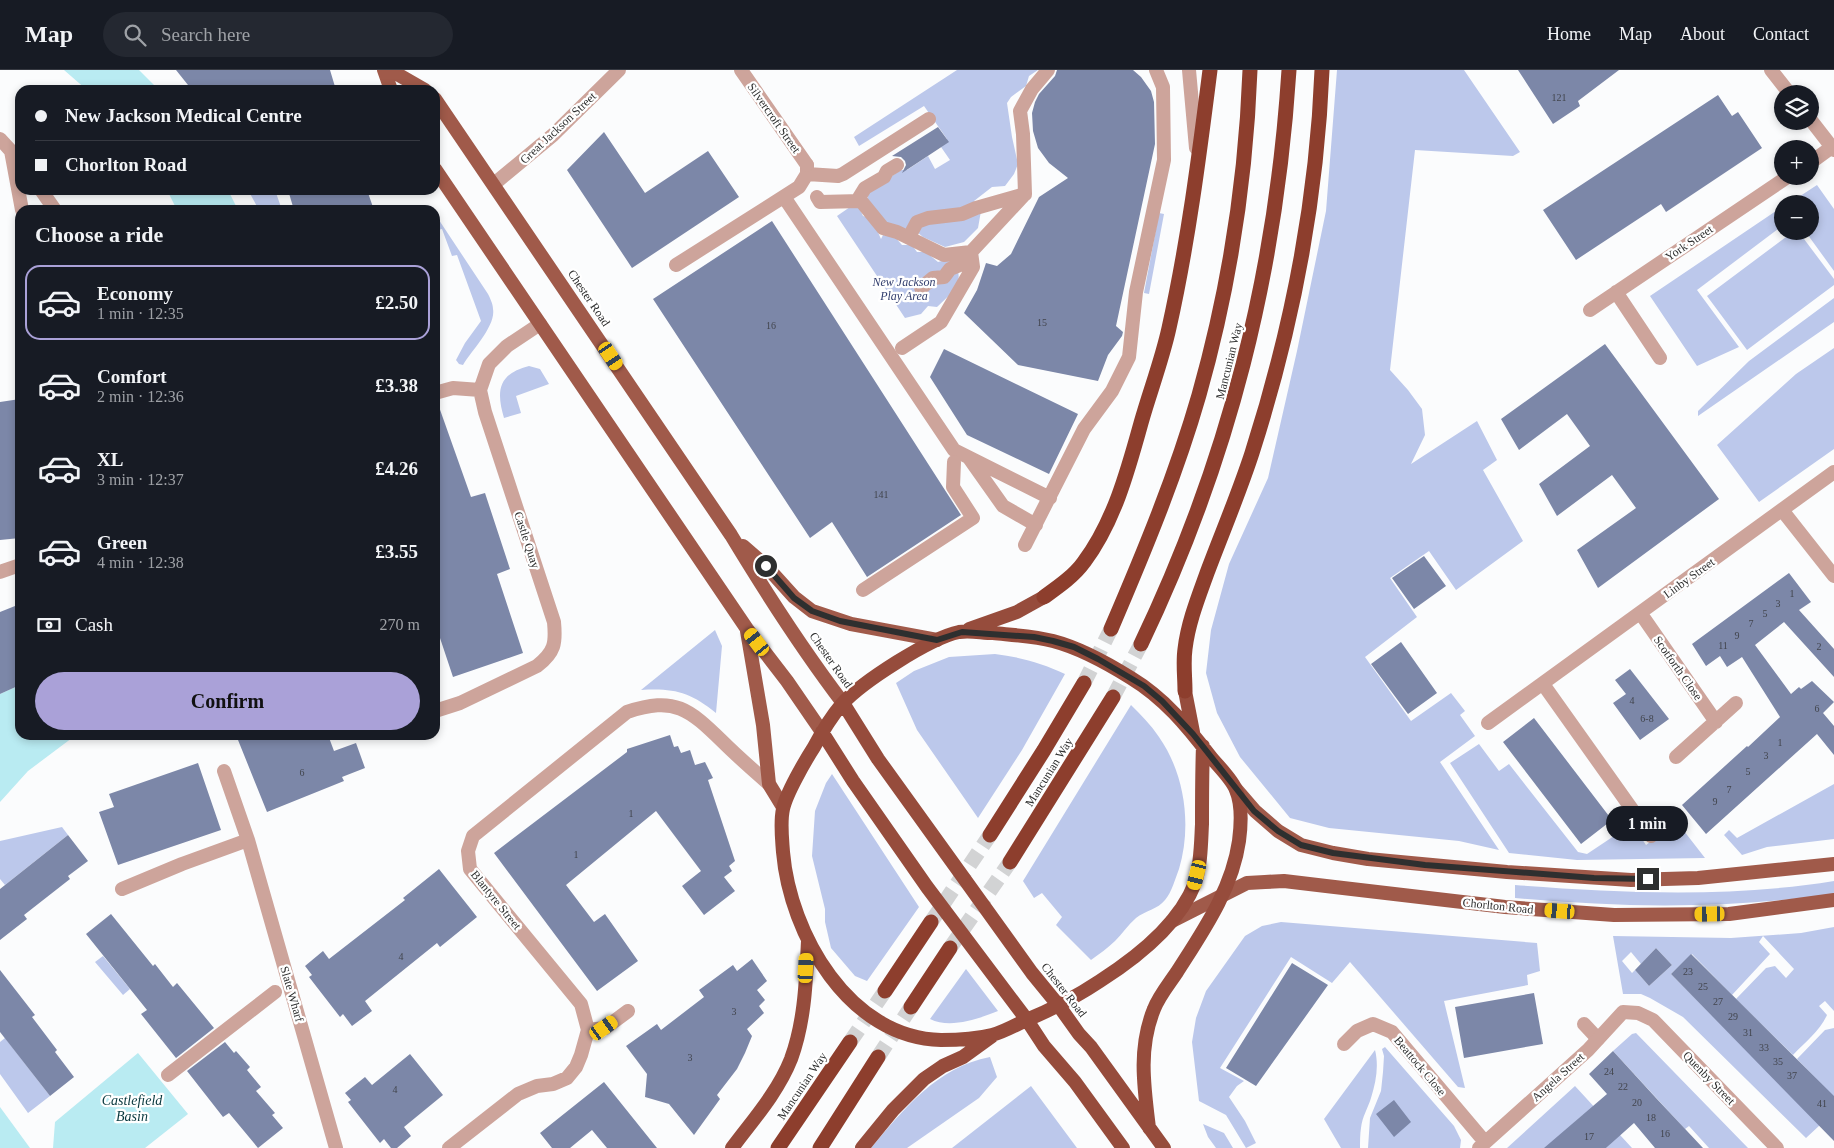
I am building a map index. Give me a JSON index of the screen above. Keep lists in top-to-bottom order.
{
  "streets": {
    "highway": ["Chester Road", "Mancunian Way"],
    "main road": ["Chorlton Road"],
    "street": [
      "Silvercroft Street",
      "Great Jackson Street",
      "York Street",
      "Castle Quay",
      "Linby Street",
      "Scotforth Close",
      "Blantyre Street",
      "Slate Wharf",
      "Beattock Close",
      "Angela Street",
      "Quenby Street"
    ]
  },
  "crossings": [
    ["Great Jackson Street", "Chester Road"],
    ["Chester Road", "Chorlton Road"],
    ["Linby Street", "Scotforth Close"],
    ["Beattock Close", "Angela Street"],
    ["Angela Street", "Quenby Street"]
  ],
  "water": ["Castlefield Basin"],
  "parks": ["New Jackson Play Area"],
  "house_numbers": [
    "121",
    "15",
    "16",
    "141",
    "1",
    "3",
    "5",
    "7",
    "9",
    "11",
    "2",
    "4",
    "6",
    "6-8",
    "1",
    "3",
    "5",
    "6",
    "7",
    "9",
    "1",
    "1",
    "4",
    "23",
    "25",
    "27",
    "3",
    "29",
    "31",
    "33",
    "3",
    "35",
    "24",
    "37",
    "22",
    "4",
    "20",
    "41",
    "18",
    "16",
    "17"
  ],
  "page": {
    "header": "Map",
    "search": "Search here",
    "nav": [
      "Home",
      "Map",
      "About",
      "Contact"
    ],
    "map_buttons": ["+", "−"],
    "banner": ["New Jackson Medical Centre", "Chorlton Road"],
    "heading": "Choose a ride",
    "list": [
      {
        "name": "Economy",
        "note": "1 min · 12:35",
        "value": "£2.50"
      },
      {
        "name": "Comfort",
        "note": "2 min · 12:36",
        "value": "£3.38"
      },
      {
        "name": "XL",
        "note": "3 min · 12:37",
        "value": "£4.26"
      },
      {
        "name": "Green",
        "note": "4 min · 12:38",
        "value": "£3.55"
      }
    ],
    "pay": ["Cash", "270 m"],
    "buttons": "Confirm",
    "bubble": "1 min"
  }
}
